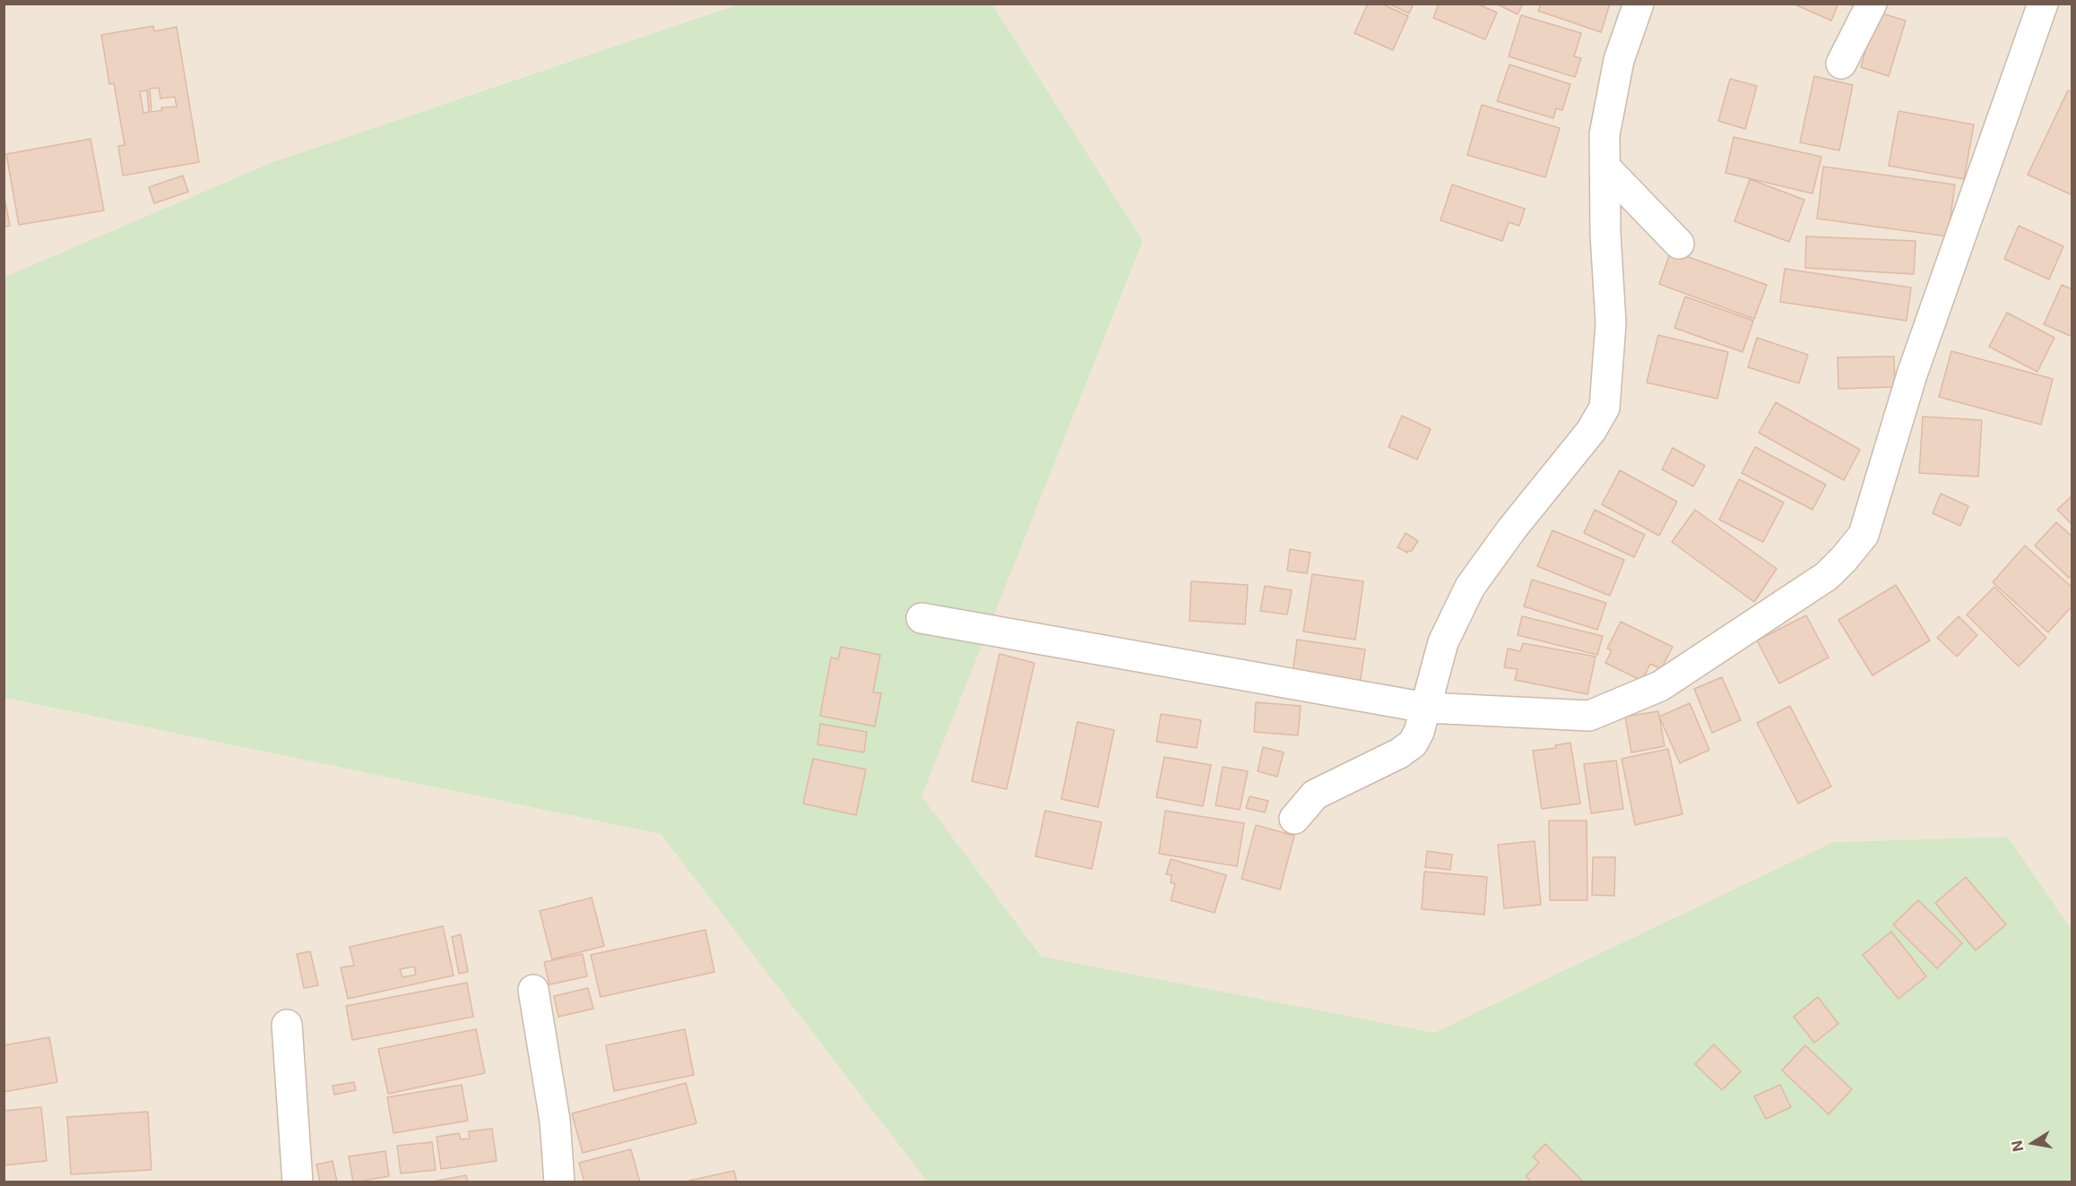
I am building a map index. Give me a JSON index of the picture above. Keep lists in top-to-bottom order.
{
  "north": "left"
}
